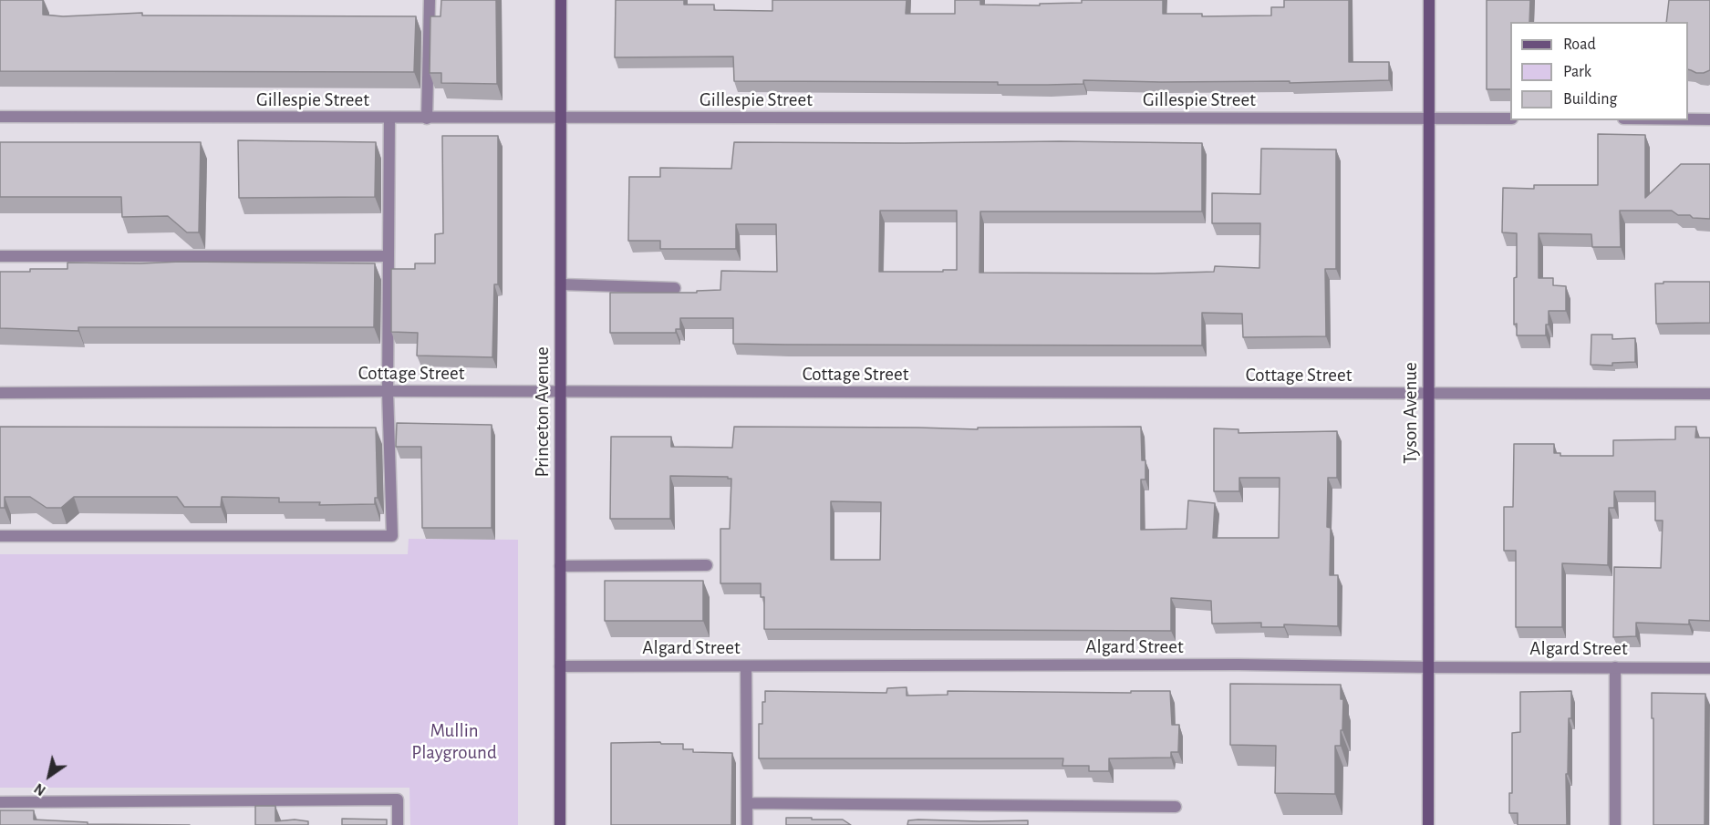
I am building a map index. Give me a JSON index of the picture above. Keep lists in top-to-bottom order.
{
  "streets": {
    "street": [
      "Gillespie Street",
      "Cottage Street",
      "Princeton Avenue",
      "Tyson Avenue",
      "Algard Street"
    ]
  },
  "crossings": [
    ["Gillespie Street", "Princeton Avenue"],
    ["Gillespie Street", "Tyson Avenue"],
    ["Cottage Street", "Princeton Avenue"],
    ["Cottage Street", "Tyson Avenue"],
    ["Princeton Avenue", "Algard Street"],
    ["Tyson Avenue", "Algard Street"]
  ],
  "parks": ["Mullin Playground"],
  "legend": ["Road", "Park", "Building"],
  "north": "bottom left"
}
